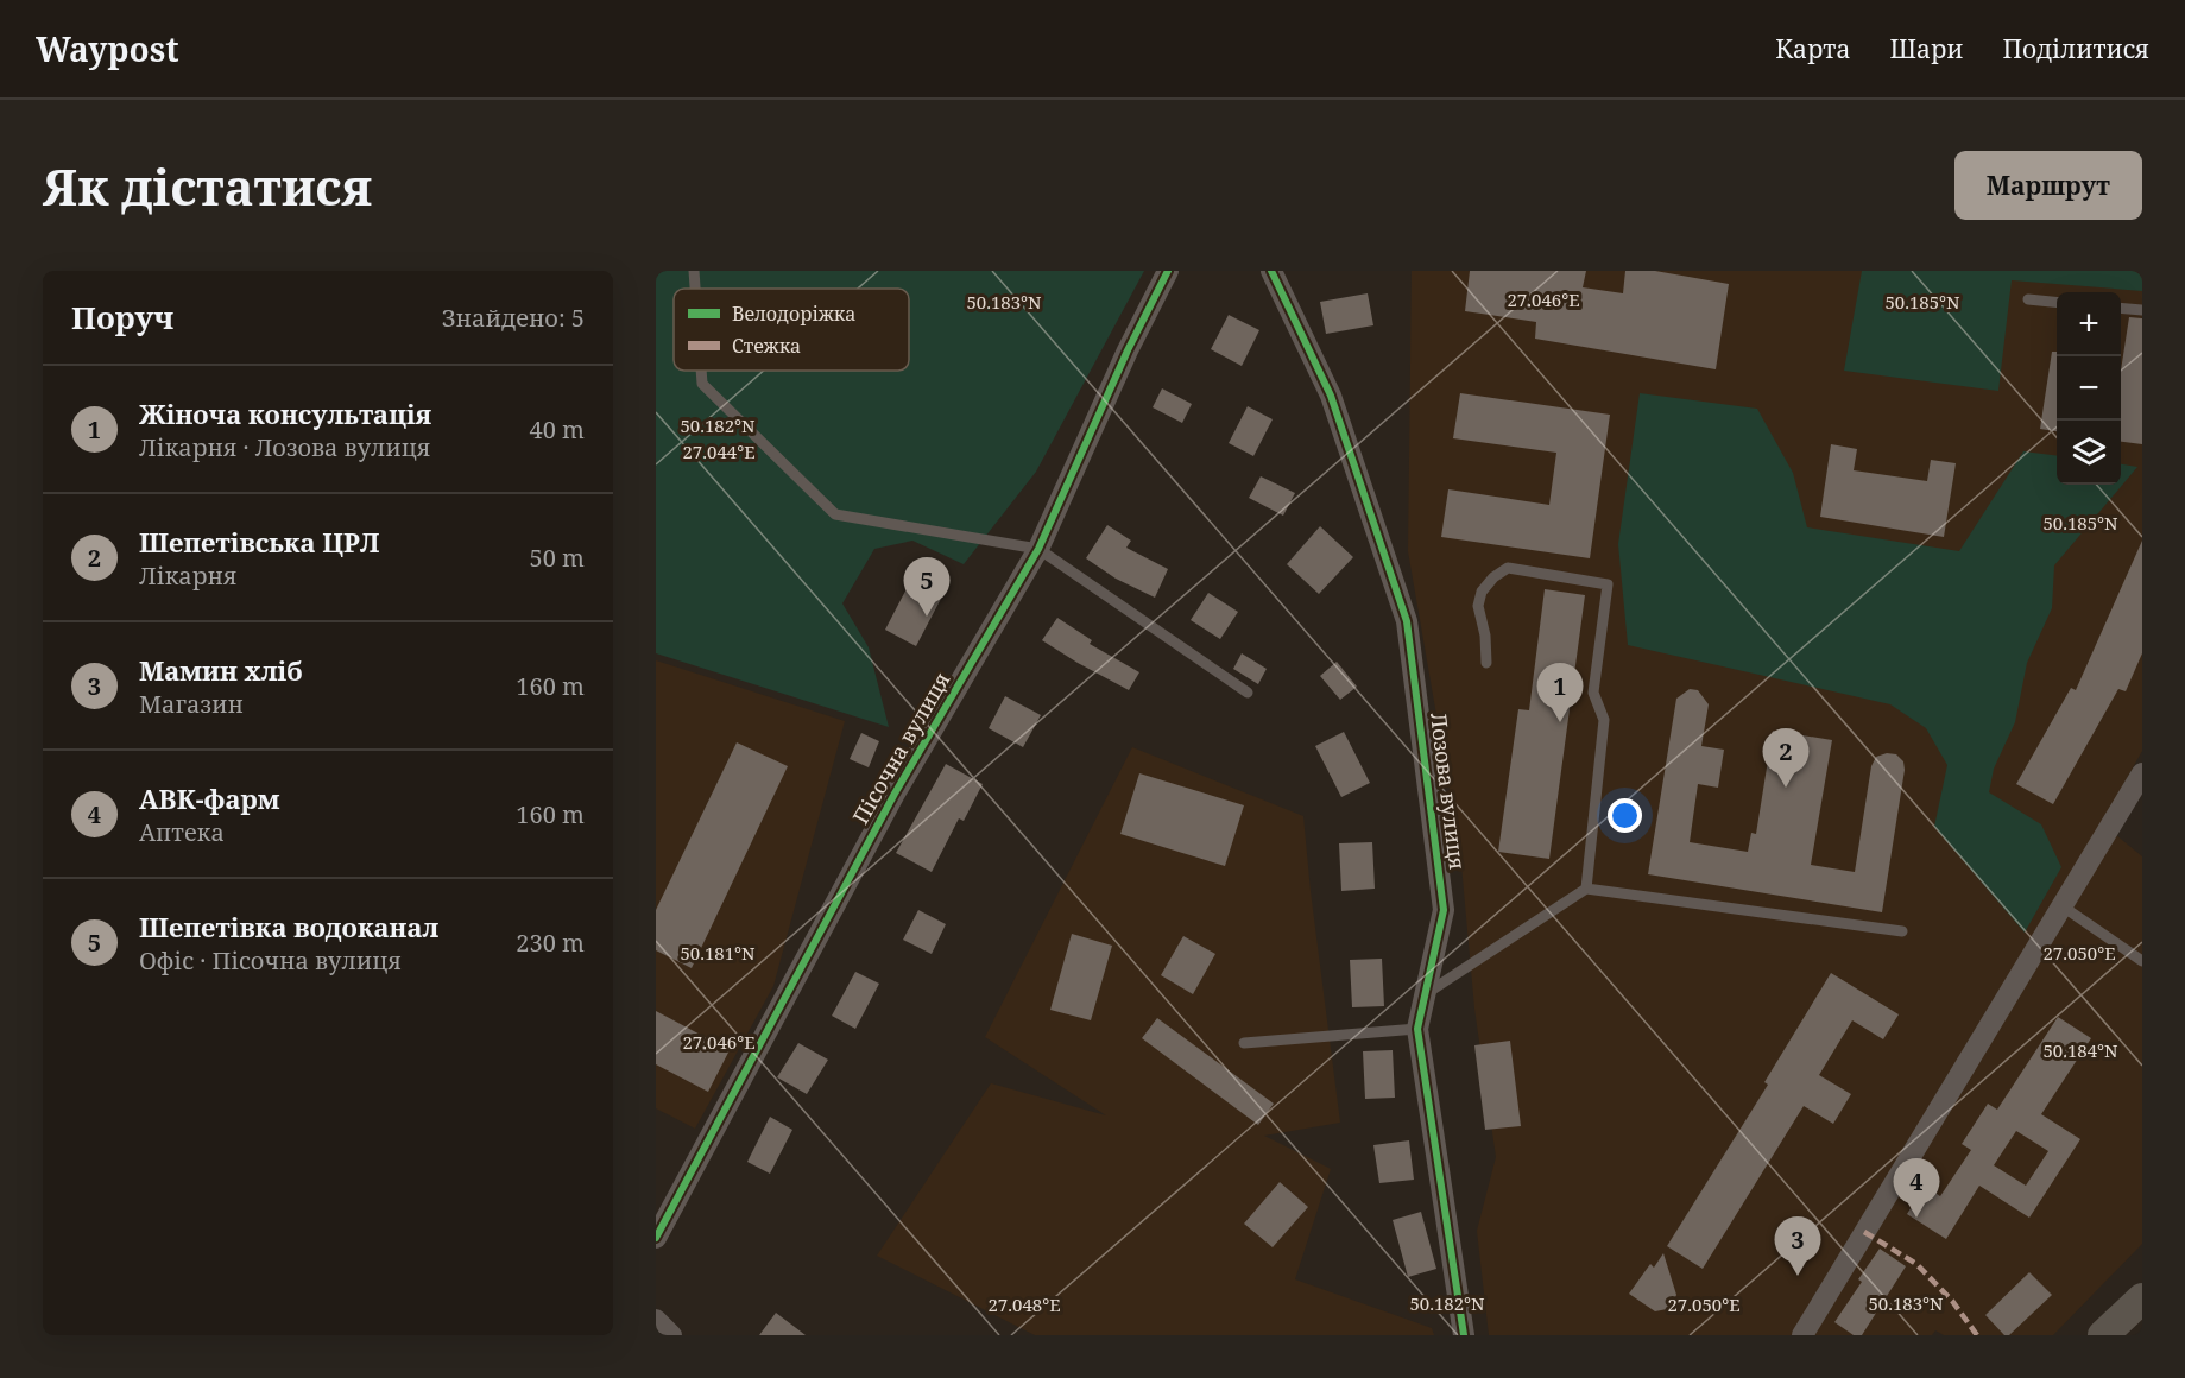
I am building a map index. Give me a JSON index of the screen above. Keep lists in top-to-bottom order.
{
  "streets": {
    "street": ["Пісочна вулиця", "Лозова вулиця"]
  },
  "legend": ["Велодоріжка", "Стежка"],
  "page": {
    "header": "Waypost",
    "nav": ["Карта", "Шари", "Поділитися"],
    "buttons": "Маршрут",
    "title": "Як дістатися",
    "heading": ["Поруч", "Знайдено: 5"],
    "map_buttons": ["+", "−"],
    "list": [
      {
        "mark": "1",
        "name": "Жіноча консультація",
        "note": "Лікарня · Лозова вулиця",
        "value": "40 m"
      },
      {
        "mark": "2",
        "name": "Шепетівська ЦРЛ",
        "note": "Лікарня",
        "value": "50 m"
      },
      {
        "mark": "3",
        "name": "Мамин хліб",
        "note": "Магазин",
        "value": "160 m"
      },
      {
        "mark": "4",
        "name": "АВК-фарм",
        "note": "Аптека",
        "value": "160 m"
      },
      {
        "mark": "5",
        "name": "Шепетівка водоканал",
        "note": "Офіс · Пісочна вулиця",
        "value": "230 m"
      }
    ],
    "pins": [
      "5",
      "1",
      "2",
      "4",
      "3"
    ]
  },
  "coordinates": [
    "27.046°E",
    "50.183°N",
    "50.185°N",
    "50.182°N",
    "27.044°E",
    "27.050°E",
    "50.181°N",
    "50.184°N",
    "27.048°E"
  ]
}
